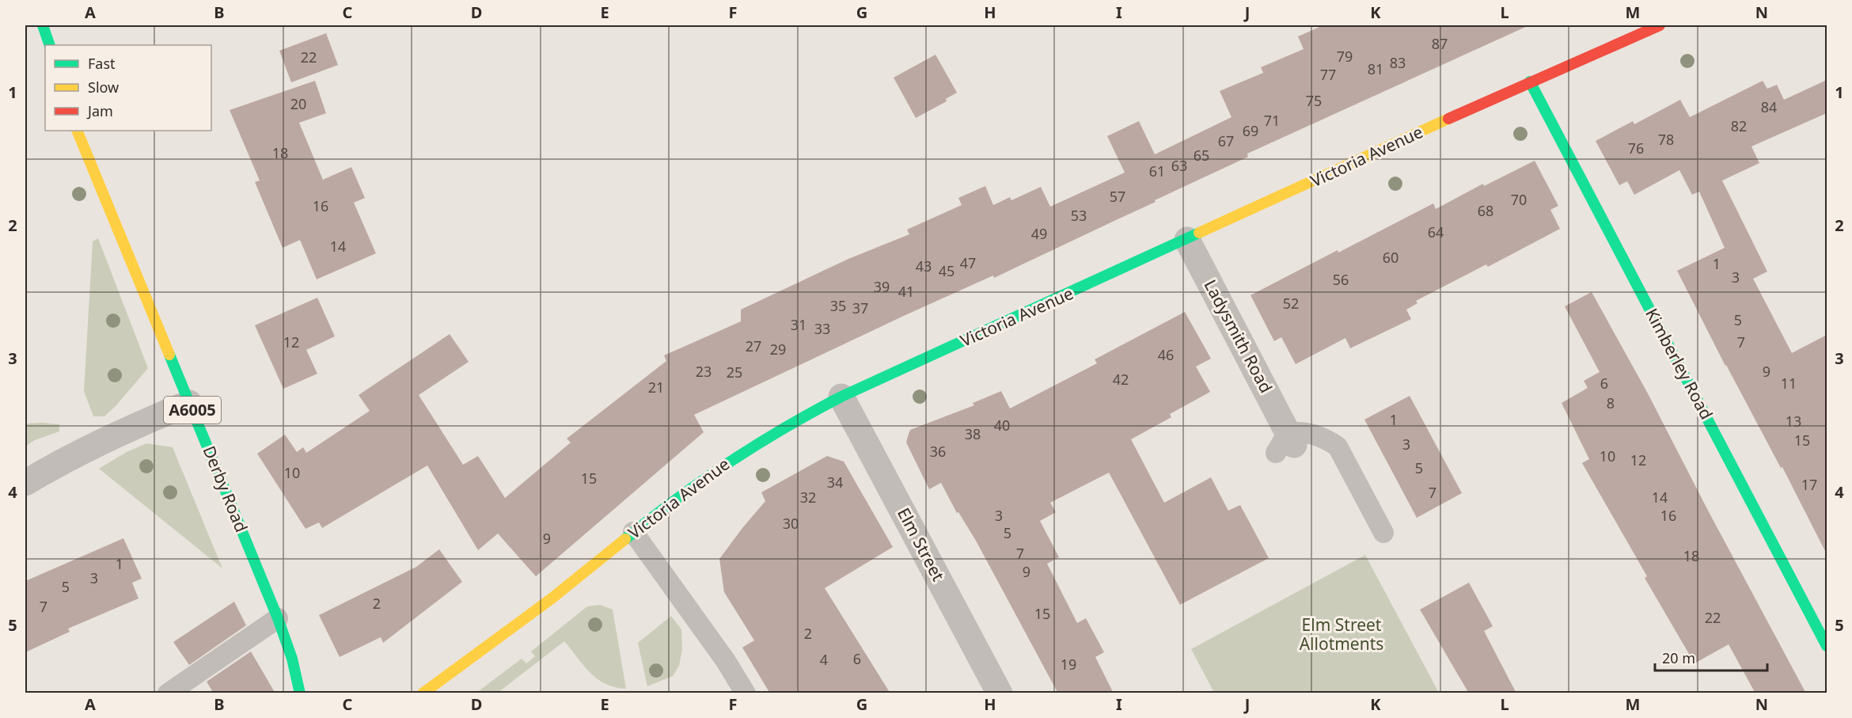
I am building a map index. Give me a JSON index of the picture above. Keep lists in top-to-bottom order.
{
  "streets": {
    "street": [
      "Victoria Avenue",
      "Ladysmith Road",
      "Kimberley Road",
      "A6005",
      "Derby Road",
      "Elm Street"
    ]
  },
  "crossings": [
    ["Victoria Avenue", "Ladysmith Road"],
    ["Victoria Avenue", "Kimberley Road"],
    ["Victoria Avenue", "Elm Street"]
  ],
  "parks": ["Elm Street Allotments"],
  "house_numbers": [
    "87",
    "79",
    "22",
    "83",
    "81",
    "77",
    "75",
    "20",
    "84",
    "71",
    "82",
    "69",
    "78",
    "67",
    "76",
    "18",
    "65",
    "63",
    "61",
    "57",
    "70",
    "16",
    "68",
    "53",
    "64",
    "49",
    "14",
    "60",
    "47",
    "1",
    "43",
    "45",
    "3",
    "56",
    "39",
    "41",
    "52",
    "35",
    "37",
    "5",
    "31",
    "33",
    "12",
    "7",
    "27",
    "29",
    "46",
    "23",
    "9",
    "25",
    "42",
    "6",
    "11",
    "21",
    "8",
    "1",
    "13",
    "40",
    "38",
    "15",
    "3",
    "36",
    "10",
    "12",
    "5",
    "10",
    "15",
    "34",
    "17",
    "7",
    "32",
    "14",
    "3",
    "16",
    "30",
    "5",
    "9",
    "7",
    "18",
    "1",
    "9",
    "3",
    "5",
    "2",
    "7",
    "15",
    "22",
    "2",
    "6",
    "4",
    "19"
  ],
  "legend": ["Fast", "Slow", "Jam"],
  "scale_bar": "20 m",
  "grid": {
    "columns": [
      "A",
      "B",
      "C",
      "D",
      "E",
      "F",
      "G",
      "H",
      "I",
      "J",
      "K",
      "L",
      "M",
      "N"
    ],
    "rows": [
      "1",
      "2",
      "3",
      "4",
      "5"
    ]
  }
}
